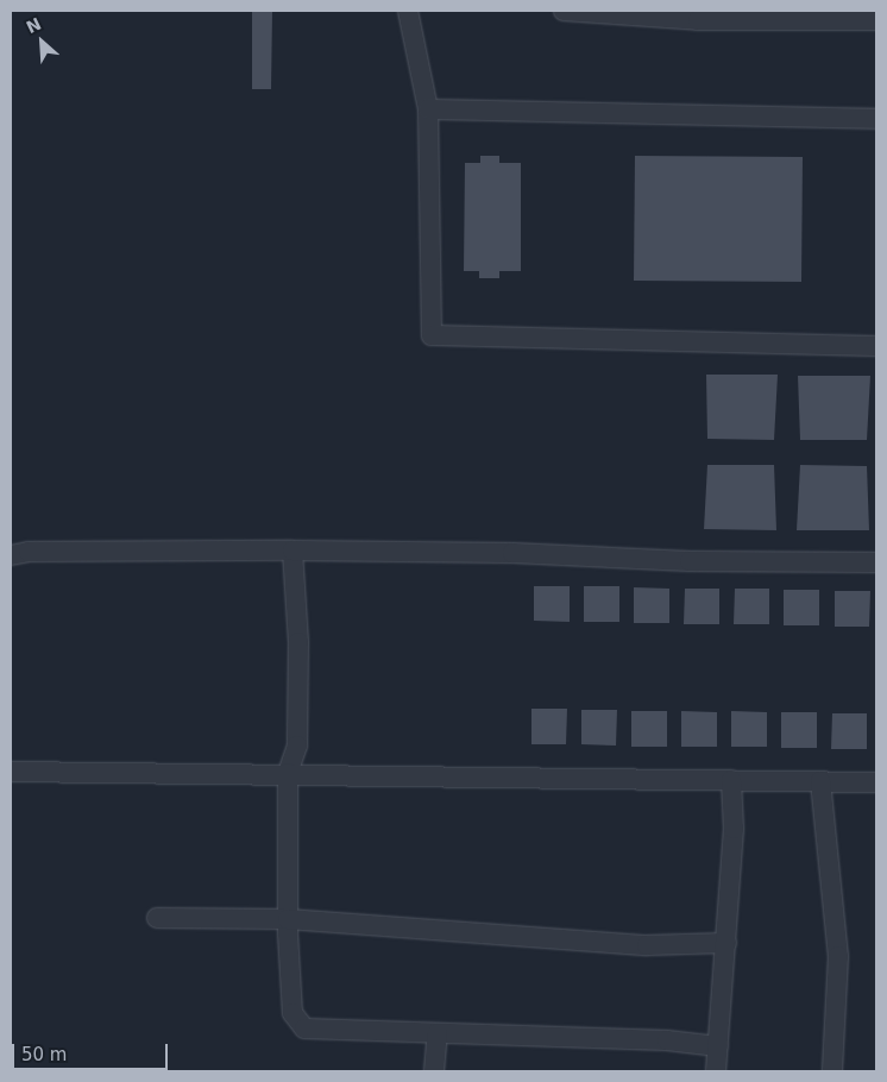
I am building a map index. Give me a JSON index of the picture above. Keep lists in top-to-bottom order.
{
  "scale_bar": "50 m",
  "north": "top left"
}
